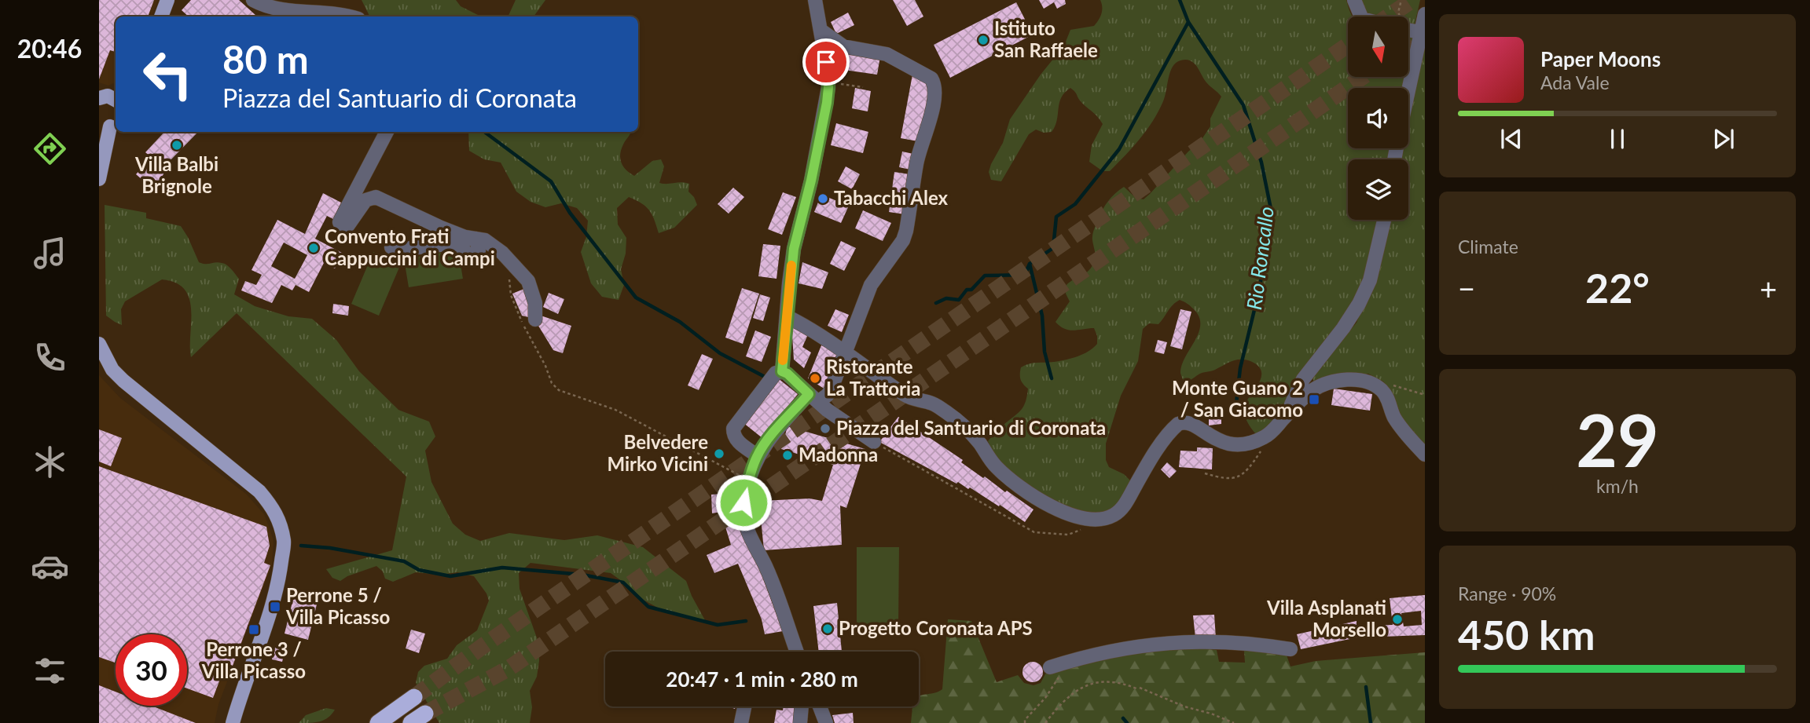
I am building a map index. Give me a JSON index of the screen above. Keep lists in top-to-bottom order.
{
  "water": ["Rio Roncallo"],
  "places": {
    "other": [
      "Istituto San Raffaele",
      "Villa Balbi Brignole",
      "Tabacchi Alex",
      "Convento Frati Cappuccini di Campi",
      "Ristorante La Trattoria",
      "Piazza del Santuario di Coronata",
      "Belvedere Mirko Vicini",
      "Madonna",
      "Villa Asplanati Morsello",
      "Progetto Coronata APS"
    ],
    "transit": ["Monte Guano 2 / San Giacomo", "Perrone 5 / Villa Picasso", "Perrone 3 / Villa Picasso"]
  },
  "north": "bottom",
  "page": {
    "tabs": "20:46",
    "turn": ["80 m", "Piazza del Santuario di Coronata"],
    "song": ["Paper Moons", "Ada Vale"],
    "tile": [
      "Climate",
      ["29", "km/h"],
      ["Range · 90%", "450 km"]
    ],
    "heat": ["−", "22°", "+"],
    "limit": "30",
    "trip": "20:47 · 1 min · 280 m"
  }
}
